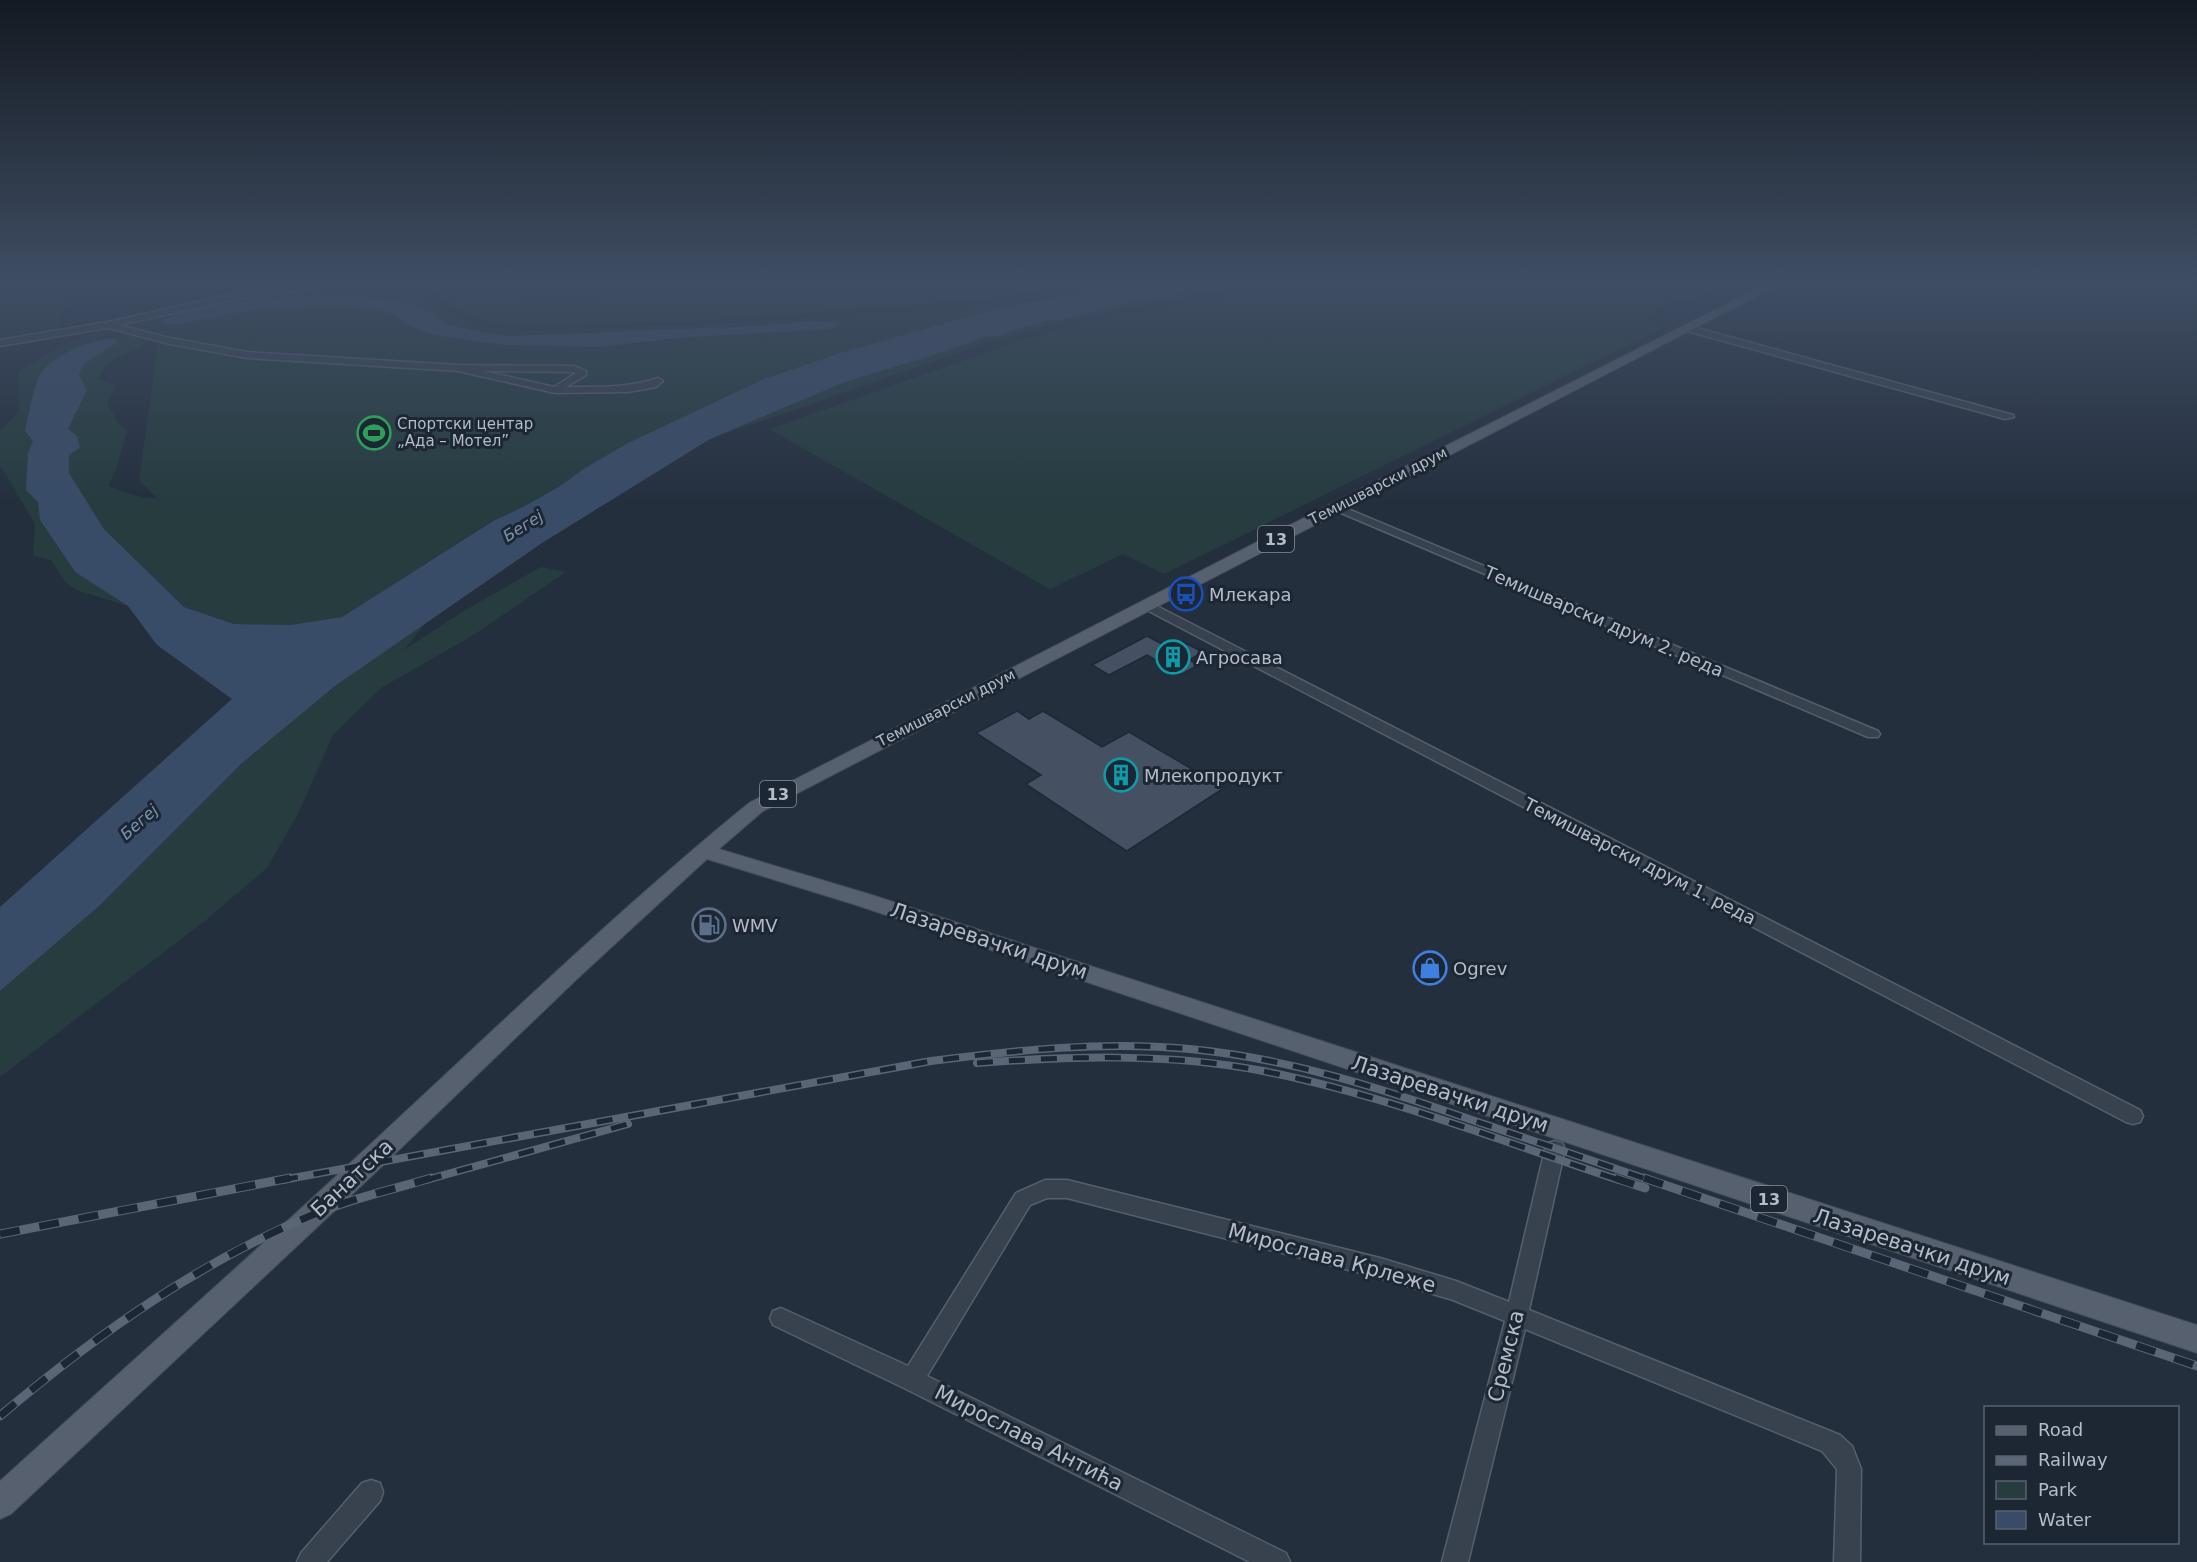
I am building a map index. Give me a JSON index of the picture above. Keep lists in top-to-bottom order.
{
  "streets": {
    "main road": [
      "Темишварски друм",
      "13",
      "Лазаревачки друм",
      "Банатска"
    ],
    "street": [
      "Темишварски друм 2. реда",
      "Темишварски друм 1. реда",
      "Мирослава Крлеже",
      "Сремска",
      "Мирослава Антића"
    ]
  },
  "crossings": [
    ["Темишварски друм", "Темишварски друм 2. реда"],
    ["Темишварски друм", "Темишварски друм 1. реда"],
    ["Темишварски друм", "Лазаревачки друм"],
    ["Темишварски друм", "Банатска"],
    ["Лазаревачки друм", "Банатска"],
    ["Мирослава Крлеже", "Сремска"],
    ["Мирослава Крлеже", "Мирослава Антића"]
  ],
  "water": ["Бегеј"],
  "places": {
    "sports": ["Спортски центар „Ада – Мотел”"],
    "bus stop": ["Млекара"],
    "building": ["Агросава", "Млекопродукт"],
    "fuel station": ["WMV"],
    "shop": ["Ogrev"]
  },
  "legend": [
    "Road",
    "Railway",
    "Park",
    "Water"
  ]
}
